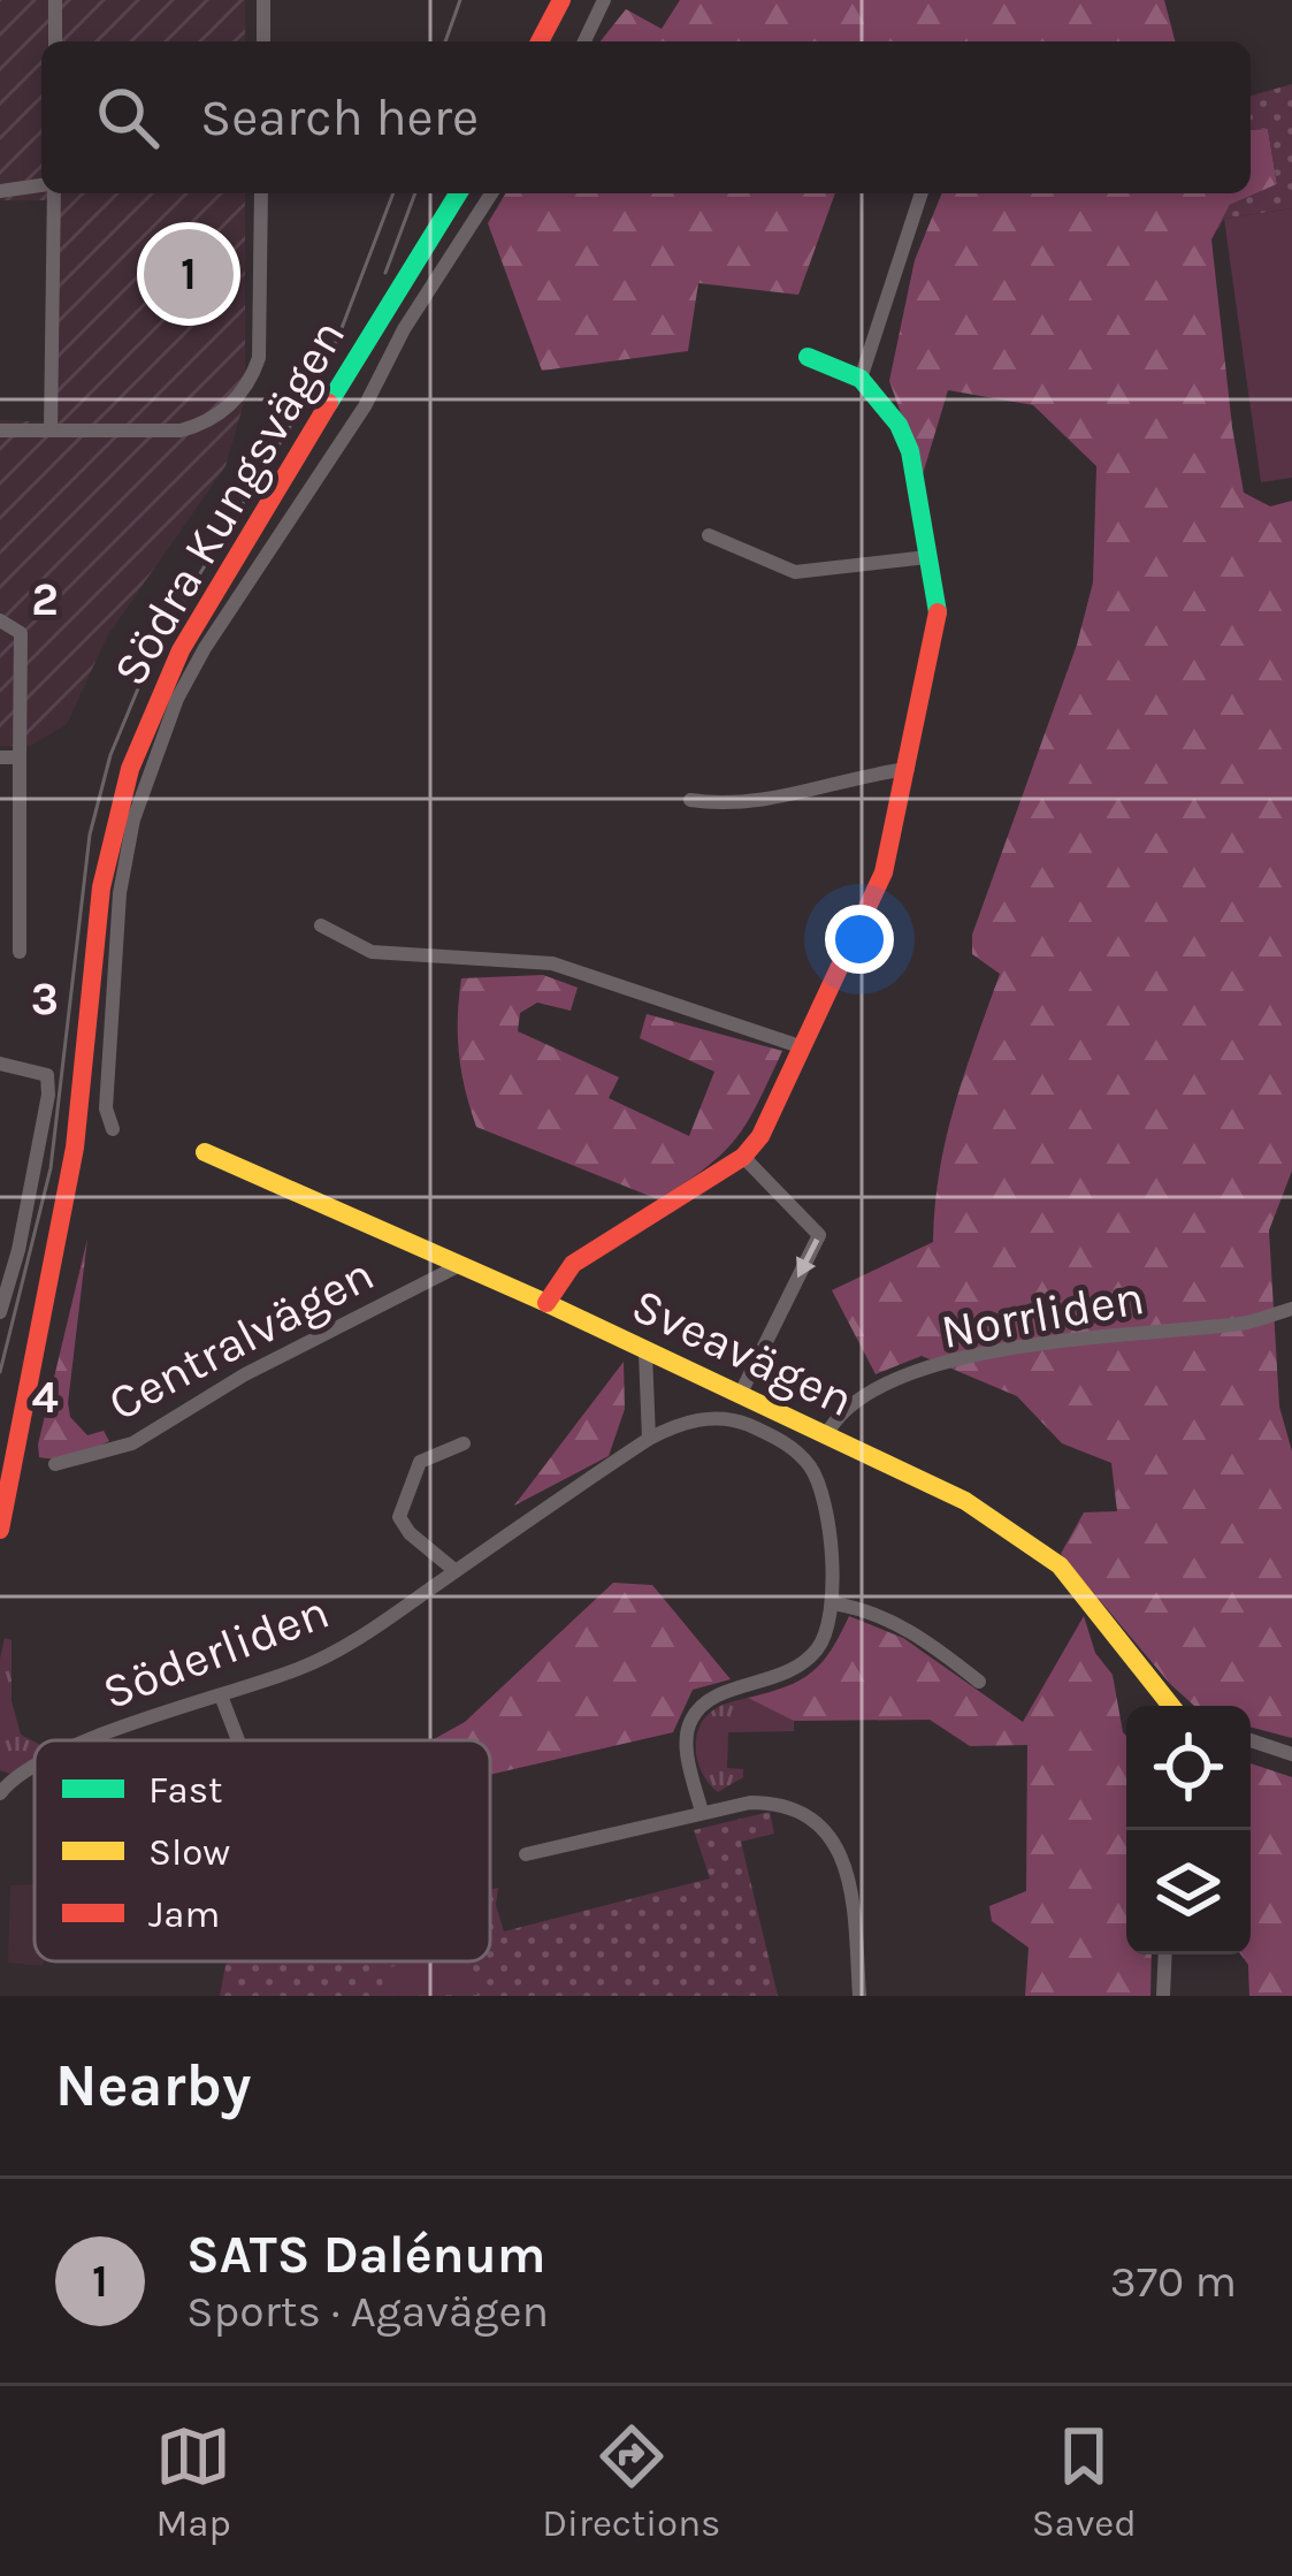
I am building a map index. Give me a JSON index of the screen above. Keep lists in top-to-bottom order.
{
  "streets": {
    "street": [
      "Södra Kungsvägen",
      "Norrliden",
      "Centralvägen",
      "Sveavägen",
      "Söderliden"
    ]
  },
  "crossings": [
    ["Norrliden", "Sveavägen"],
    ["Centralvägen", "Sveavägen"]
  ],
  "legend": ["Fast", "Slow", "Jam"],
  "page": {
    "search": "Search here",
    "pins": "1",
    "heading": "Nearby",
    "list": [
      {
        "mark": "1",
        "name": "SATS Dalénum",
        "note": "Sports · Agavägen",
        "value": "370 m"
      }
    ],
    "nav": ["Map", "Directions", "Saved"]
  },
  "grid": {
    "rows": ["2", "3", "4"]
  }
}
